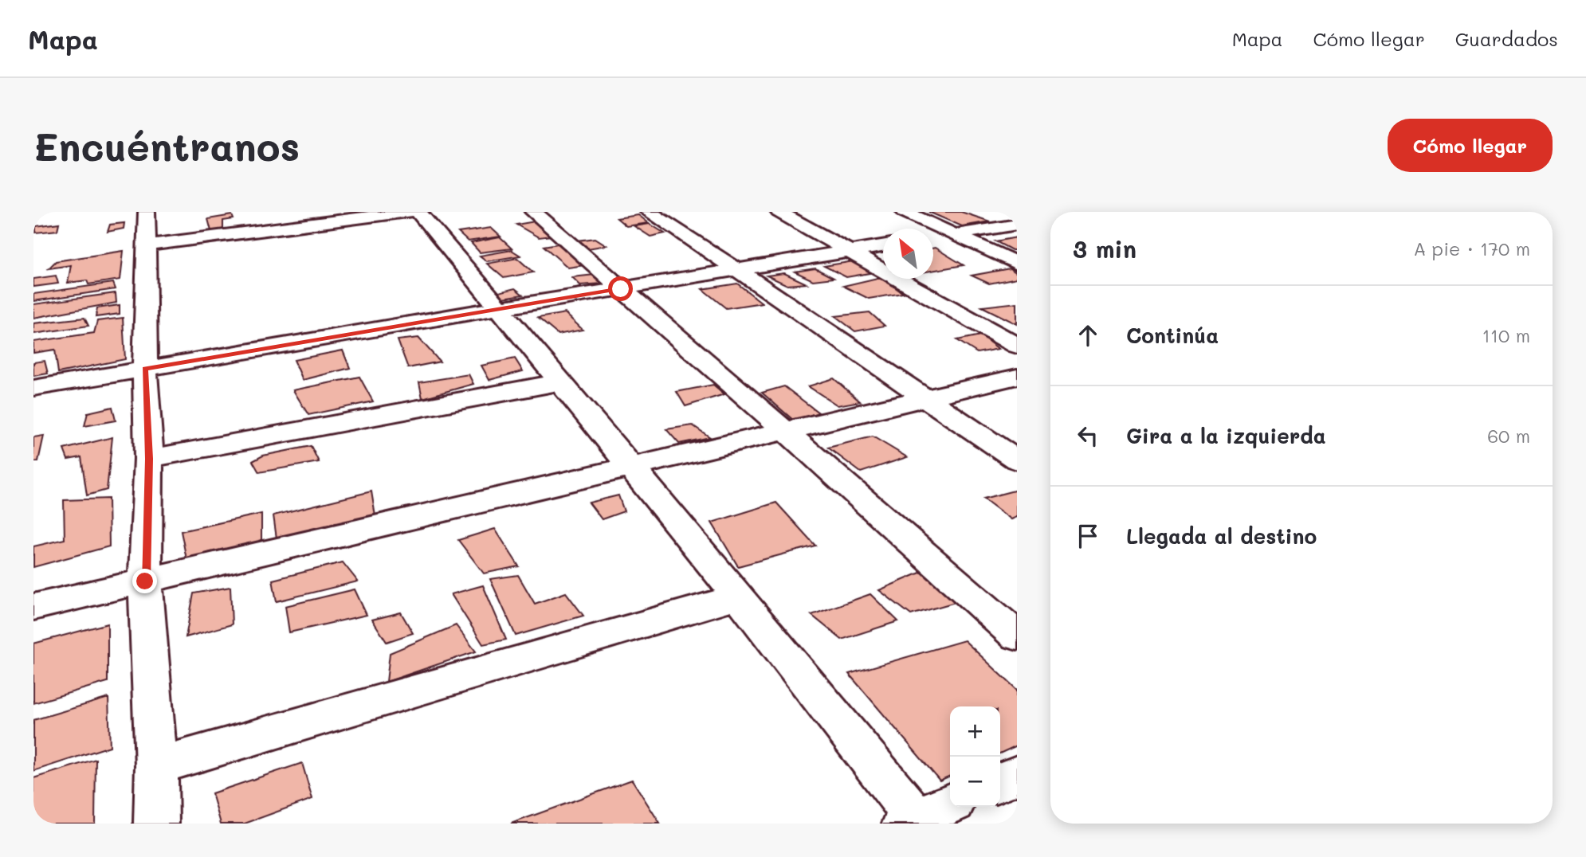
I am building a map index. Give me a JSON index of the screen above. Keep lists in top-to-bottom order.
{
  "north": "top left",
  "page": {
    "header": "Mapa",
    "nav": ["Mapa", "Cómo llegar", "Guardados"],
    "buttons": "Cómo llegar",
    "title": "Encuéntranos",
    "heading": ["3 min", "A pie · 170 m"],
    "list": [
      ["Continúa", "110 m"],
      ["Gira a la izquierda", "60 m"],
      "Llegada al destino"
    ],
    "map_buttons": ["+", "−"]
  }
}
